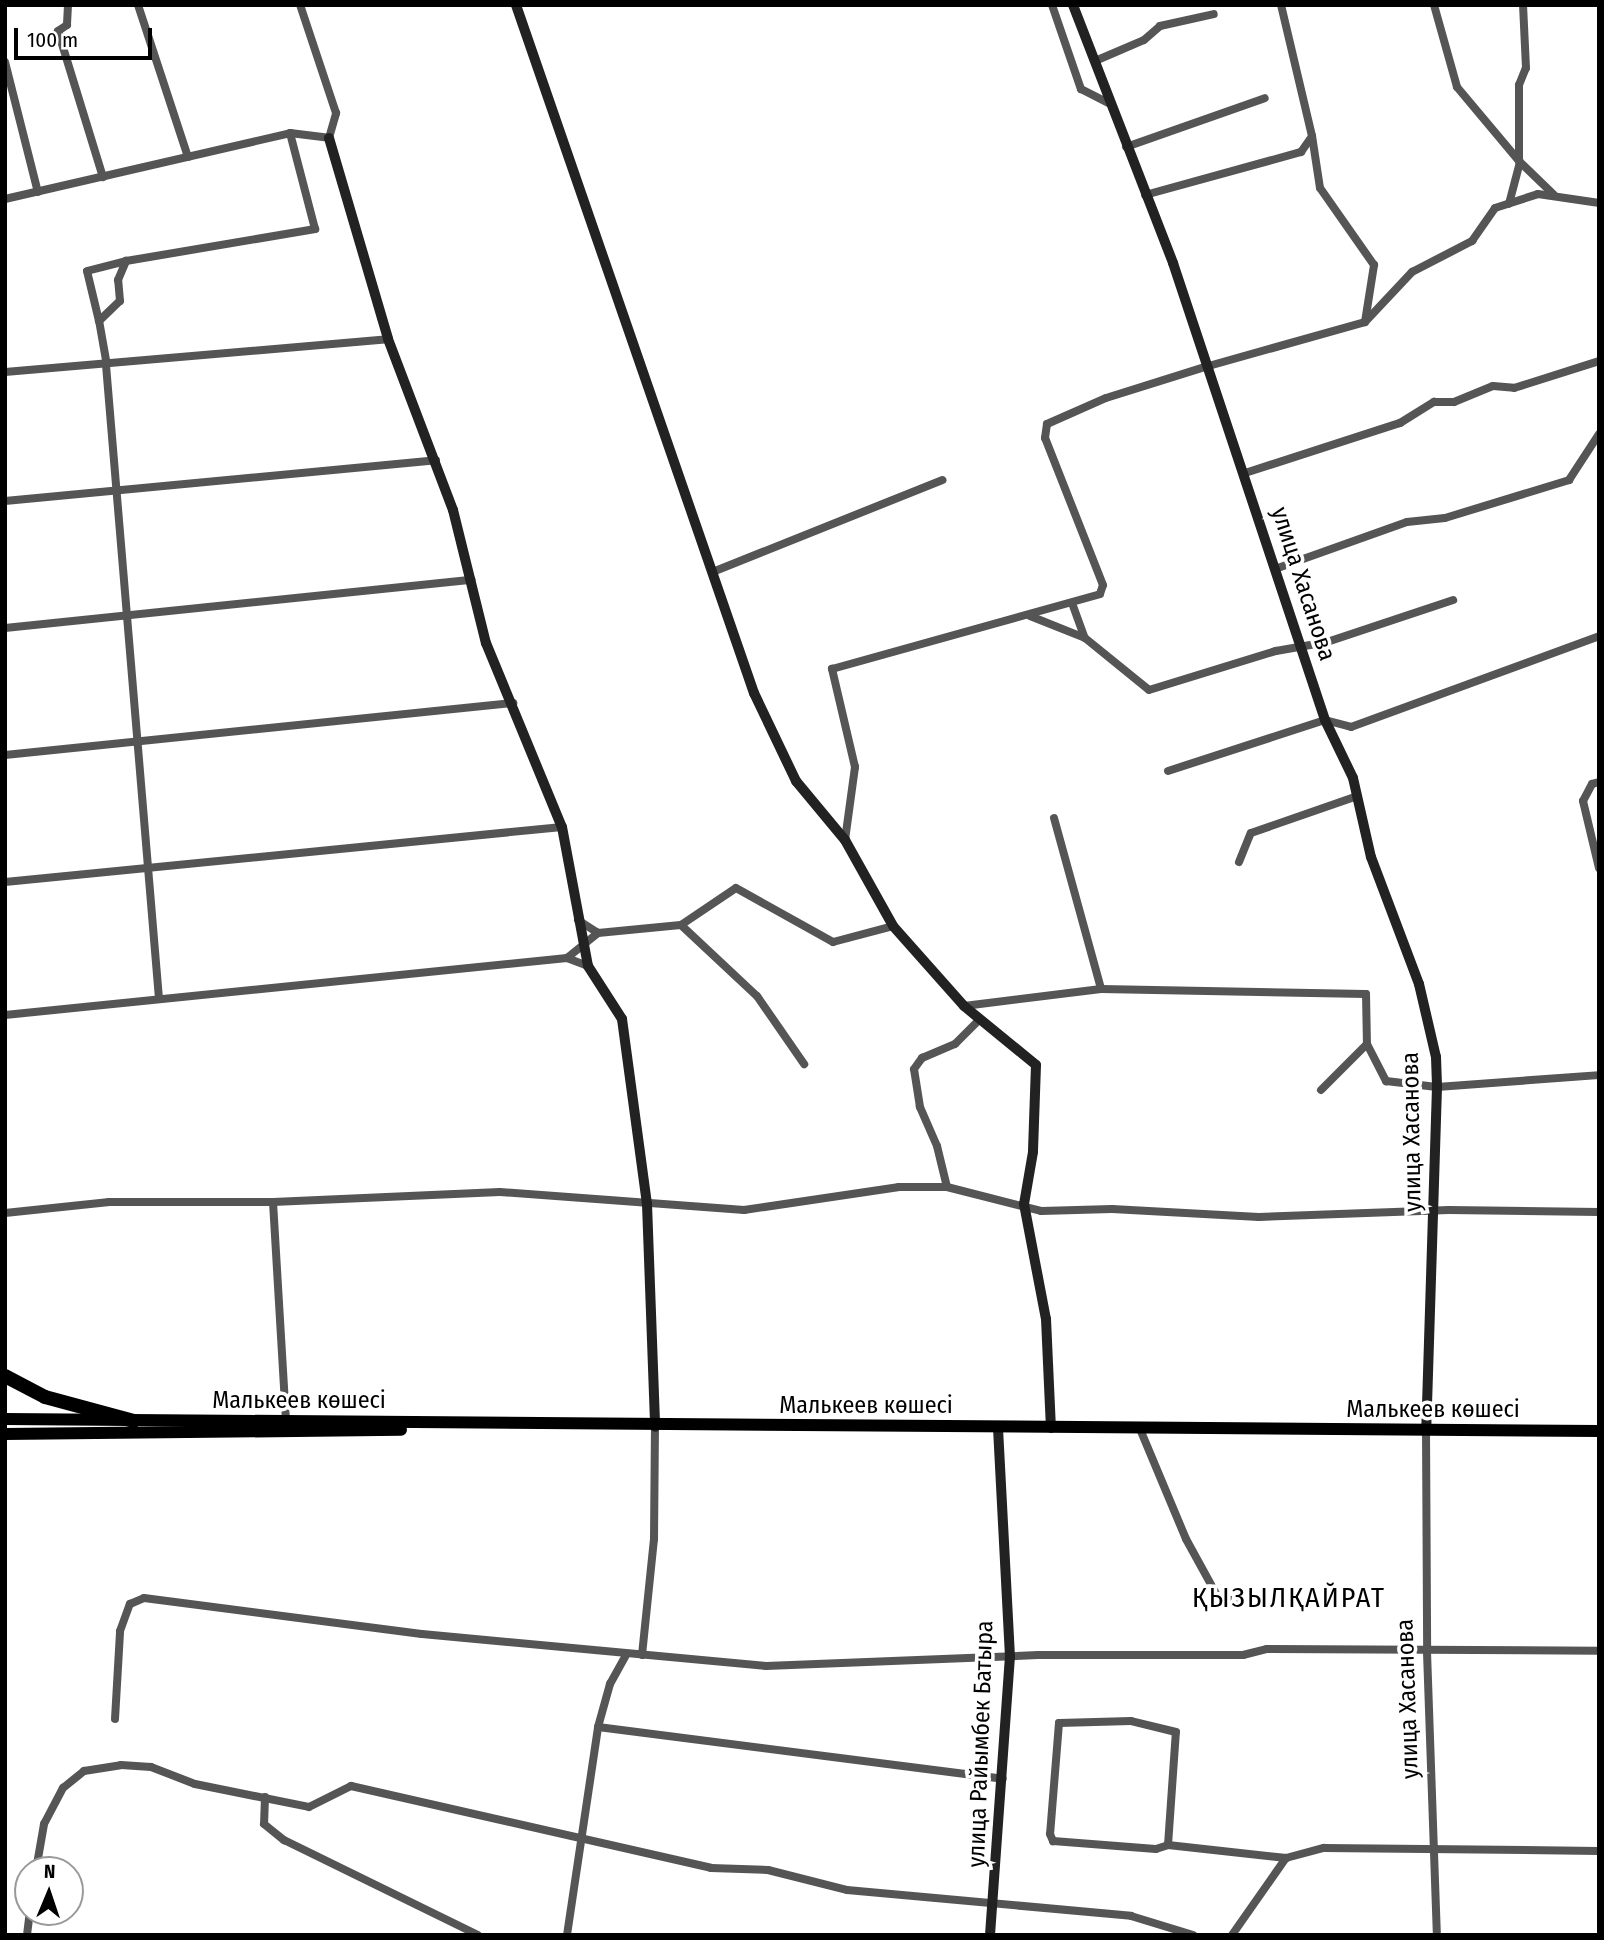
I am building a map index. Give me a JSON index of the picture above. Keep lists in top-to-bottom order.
{
  "streets": {
    "main road": ["Малькеев көшесі"],
    "street": ["улица Хасанова", "улица Райымбек Батыра"]
  },
  "crossings": [
    ["улица Хасанова", "Малькеев көшесі"],
    ["Малькеев көшесі", "улица Райымбек Батыра"]
  ],
  "districts": ["ҚЫЗЫЛҚАЙРАТ"],
  "scale_bar": "100 m",
  "north": "top"
}
